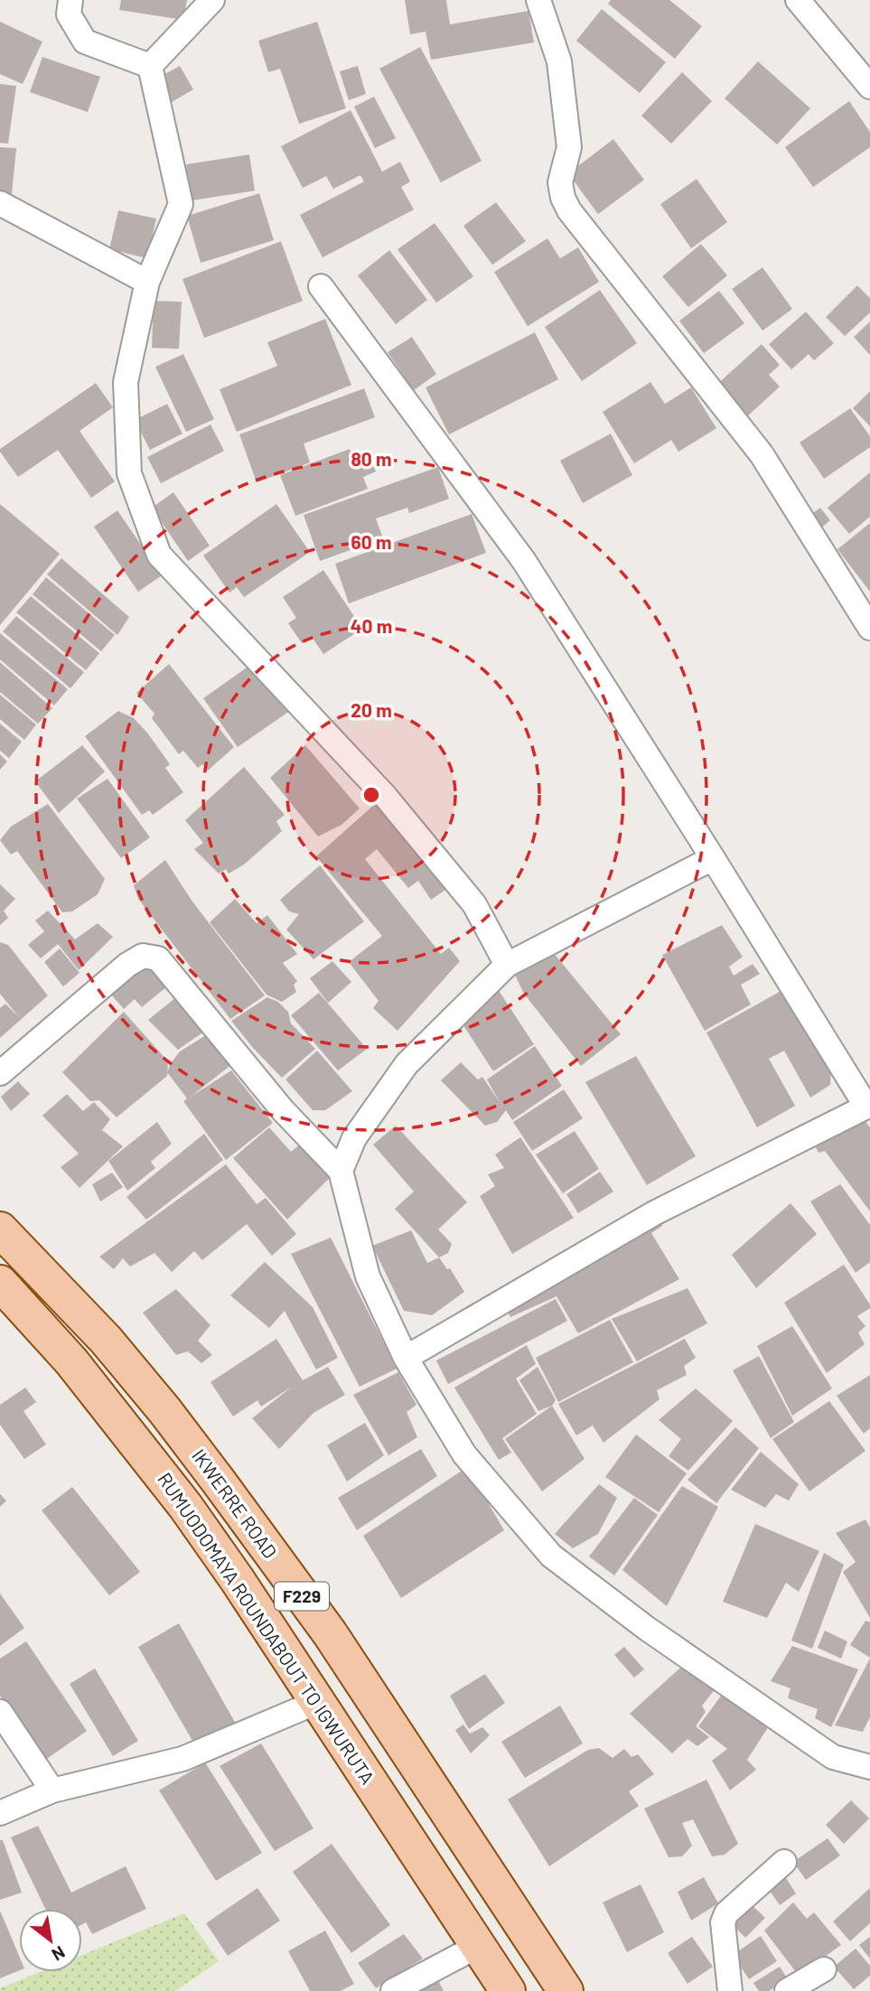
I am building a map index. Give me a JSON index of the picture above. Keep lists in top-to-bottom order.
{
  "streets": {
    "main road": ["IKWERRE ROAD", "F229", "RUMUODOMAYA ROUNDABOUT TO IGWURUTA"]
  },
  "north": "bottom right",
  "rings": [
    "80 m",
    "60 m",
    "40 m",
    "20 m"
  ]
}
